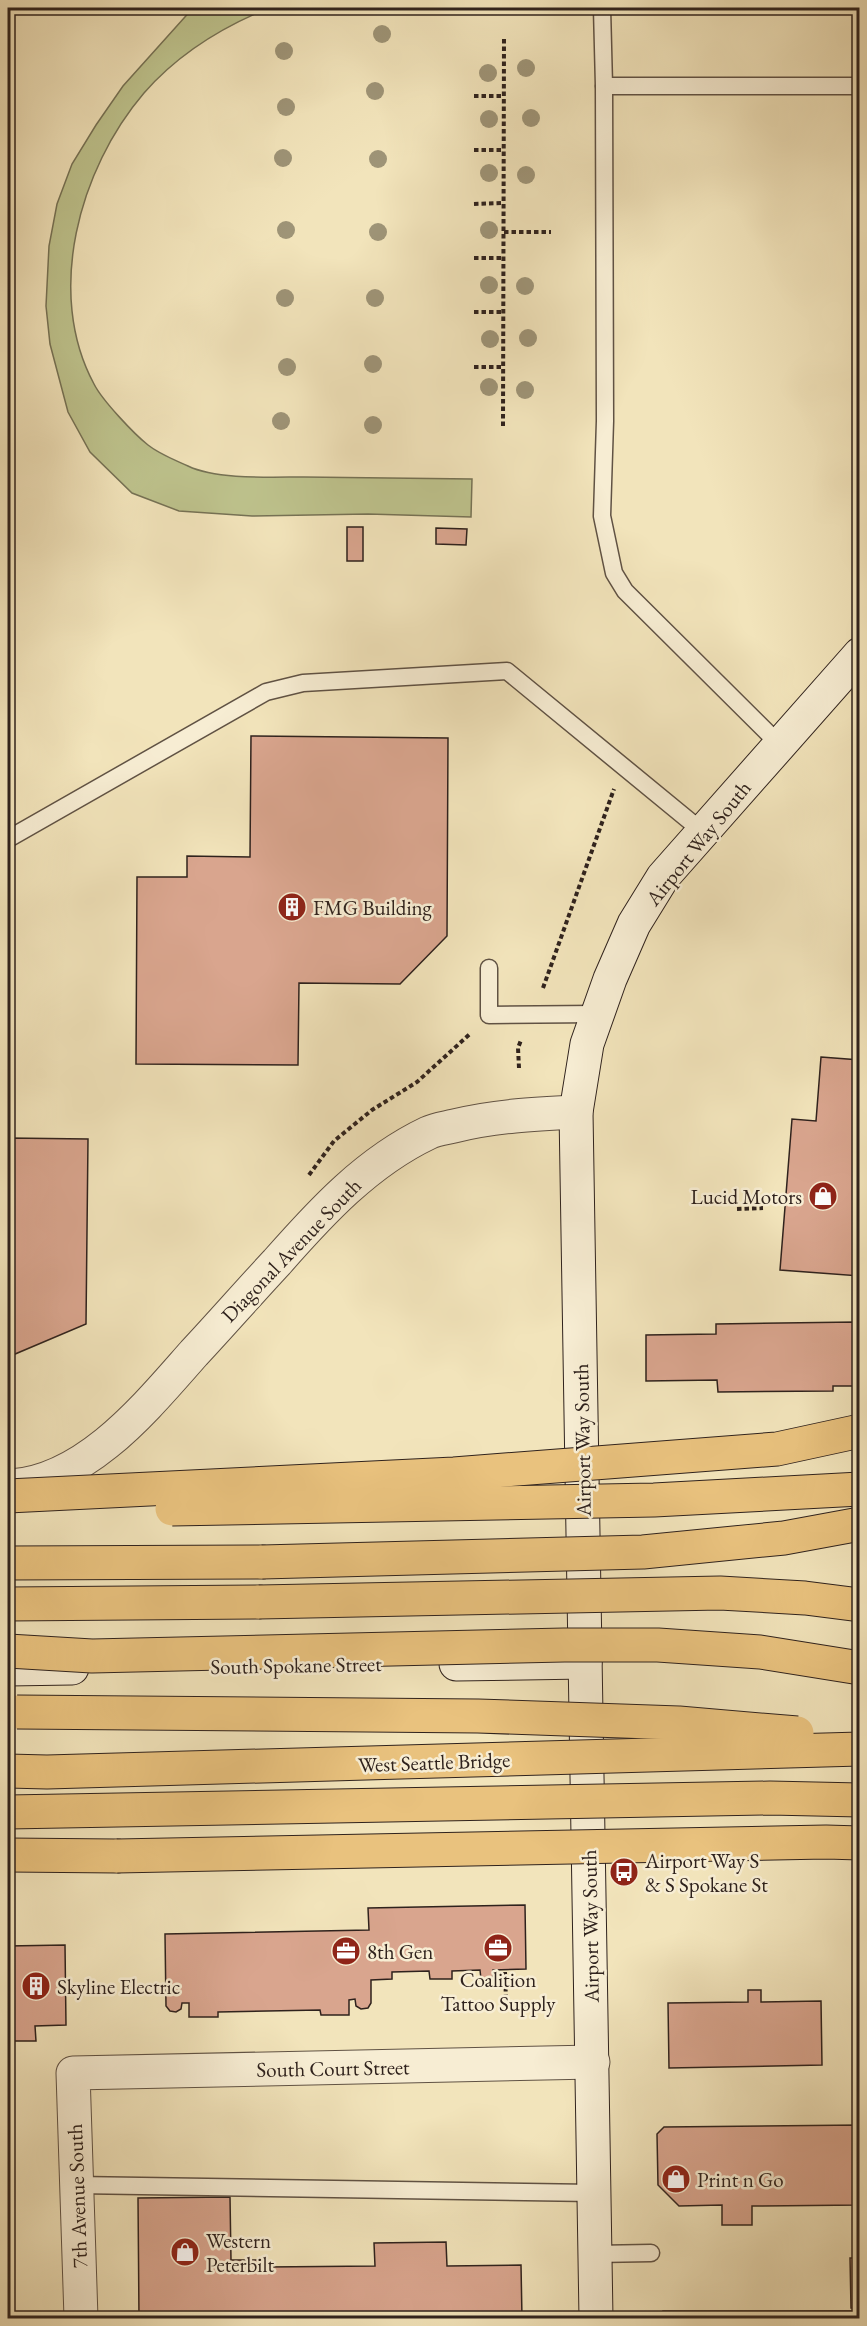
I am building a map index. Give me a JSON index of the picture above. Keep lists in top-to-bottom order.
{
  "streets": {
    "highway": ["West Seattle Bridge"],
    "main road": [
      "Airport Way South",
      "Diagonal Avenue South",
      "South Spokane Street",
      "South Court Street",
      "7th Avenue South"
    ]
  },
  "crossings": [
    ["Airport Way South", "Diagonal Avenue South"],
    ["Airport Way South", "South Spokane Street"],
    ["Airport Way South", "South Court Street"],
    ["South Court Street", "7th Avenue South"]
  ],
  "places": {
    "building": ["FMG Building", "Skyline Electric"],
    "shop": ["Lucid Motors", "Print n Go", "Western Peterbilt"],
    "bus stop": ["Airport Way S & S Spokane St"],
    "office": ["Coalition Tattoo Supply", "8th Gen"]
  }
}
